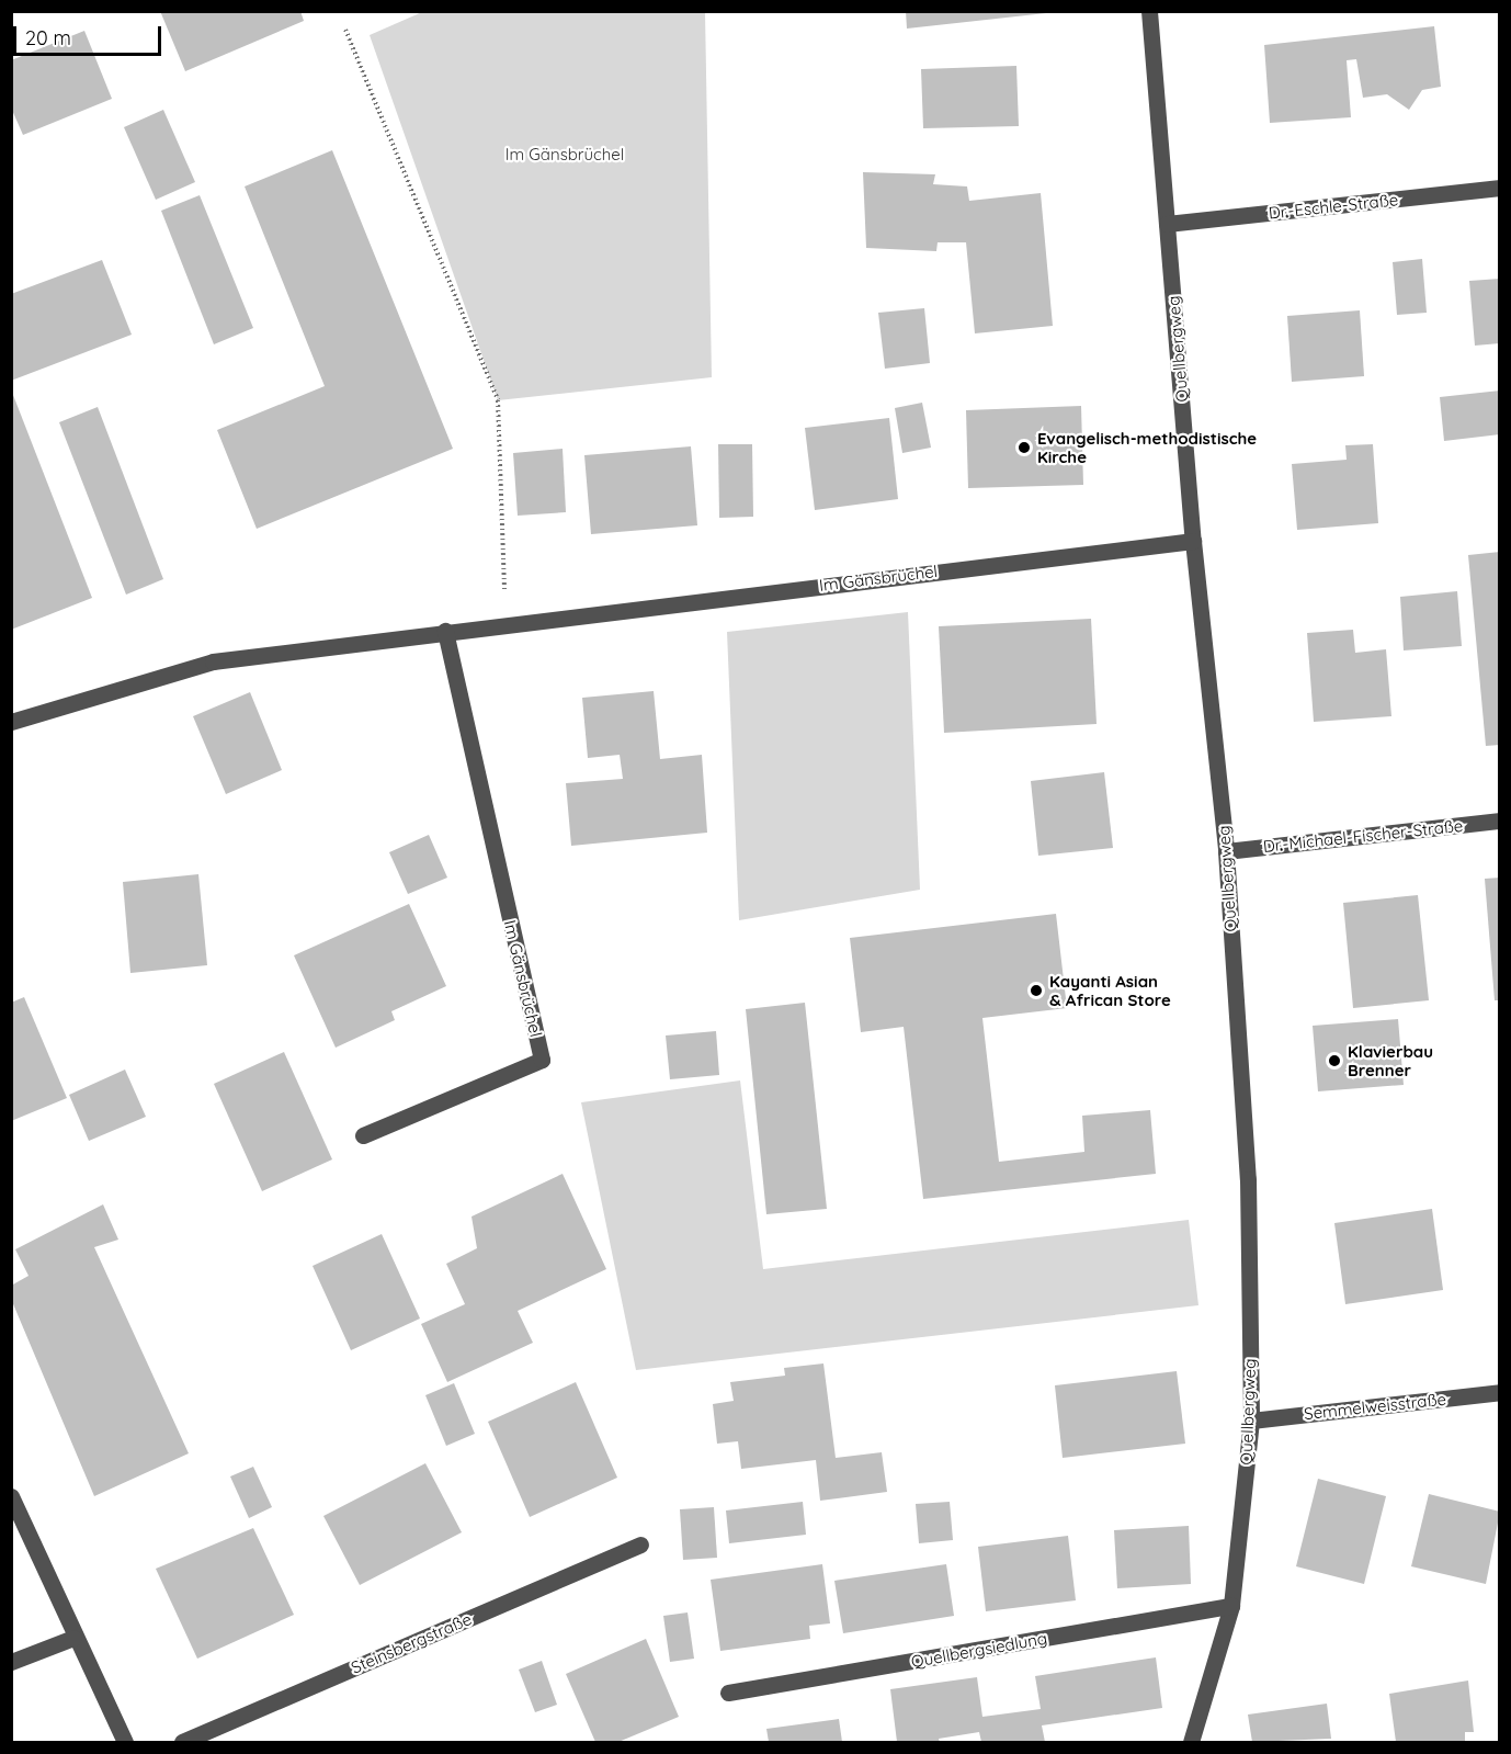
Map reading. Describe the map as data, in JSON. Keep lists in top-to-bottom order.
{
  "streets": {
    "street": [
      "Dr.-Eschle-Straße",
      "Quellbergweg",
      "Im Gänsbrüchel",
      "Dr.-Michael-Fischer-Straße",
      "Semmelweisstraße",
      "Steinsbergstraße",
      "Quellbergsiedlung"
    ]
  },
  "crossings": [
    ["Dr.-Eschle-Straße", "Quellbergweg"],
    ["Quellbergweg", "Im Gänsbrüchel"],
    ["Quellbergweg", "Dr.-Michael-Fischer-Straße"],
    ["Quellbergweg", "Semmelweisstraße"],
    ["Quellbergweg", "Quellbergsiedlung"]
  ],
  "parks": ["Im Gänsbrüchel"],
  "places": ["Evangelisch-methodistische Kirche", "Kayanti Asian & African Store", "Klavierbau Brenner"],
  "scale_bar": "20 m"
}
